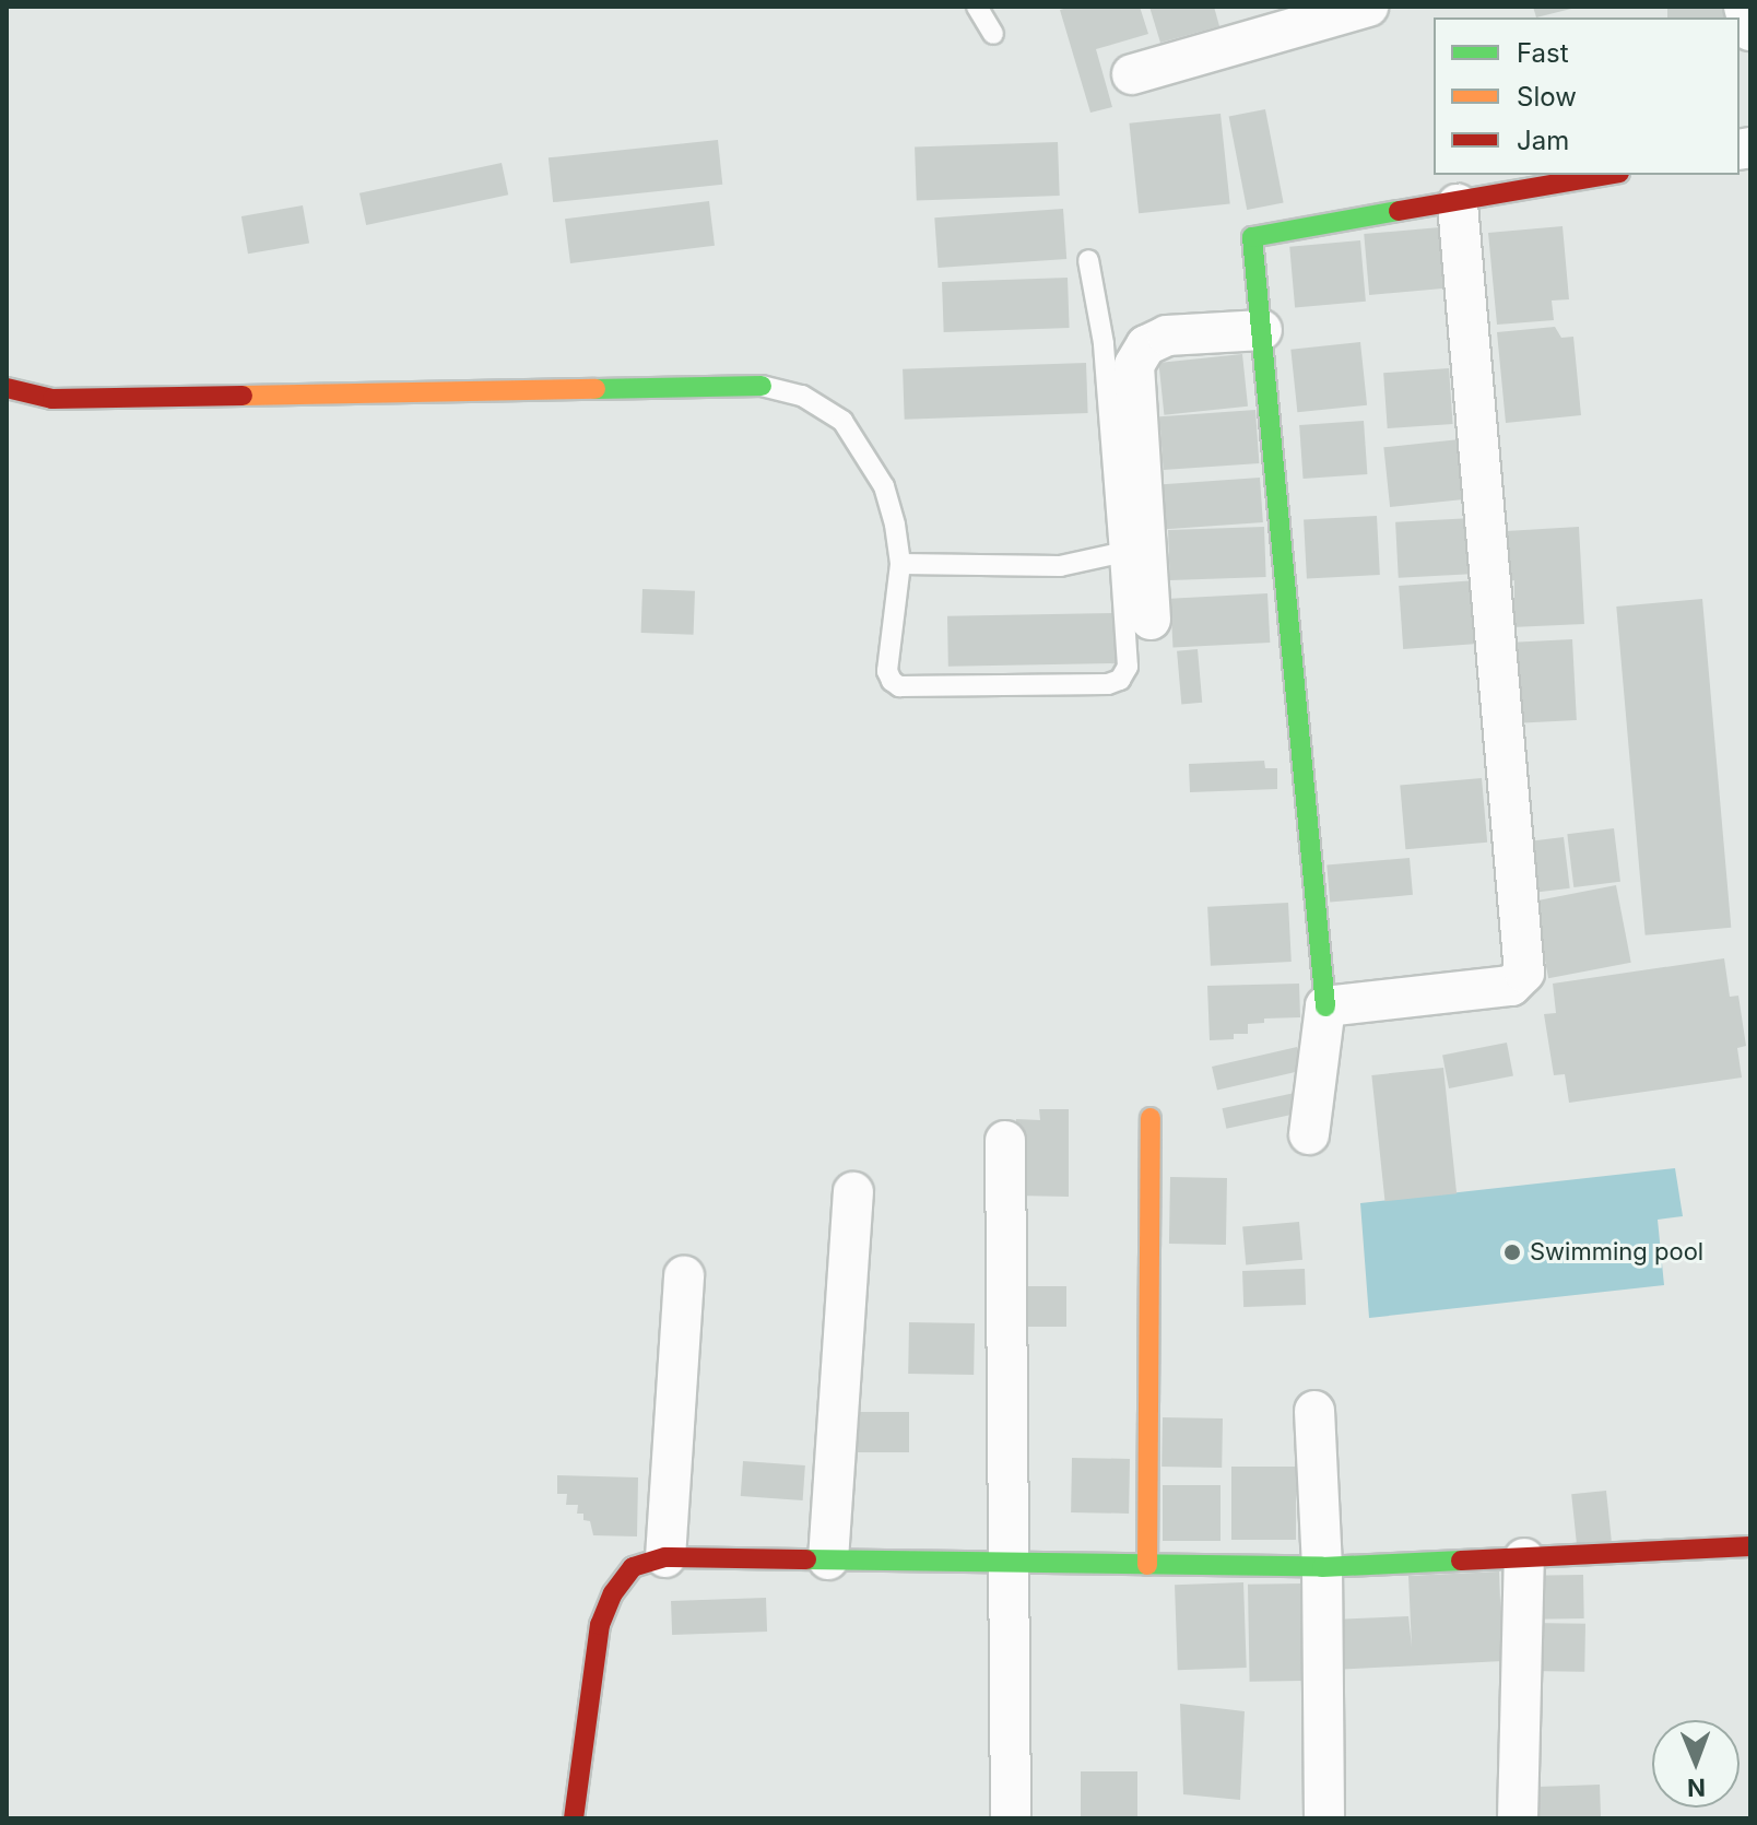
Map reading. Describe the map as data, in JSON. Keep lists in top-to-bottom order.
{
  "places": ["Swimming pool"],
  "legend": ["Fast", "Slow", "Jam"],
  "north": "bottom"
}
